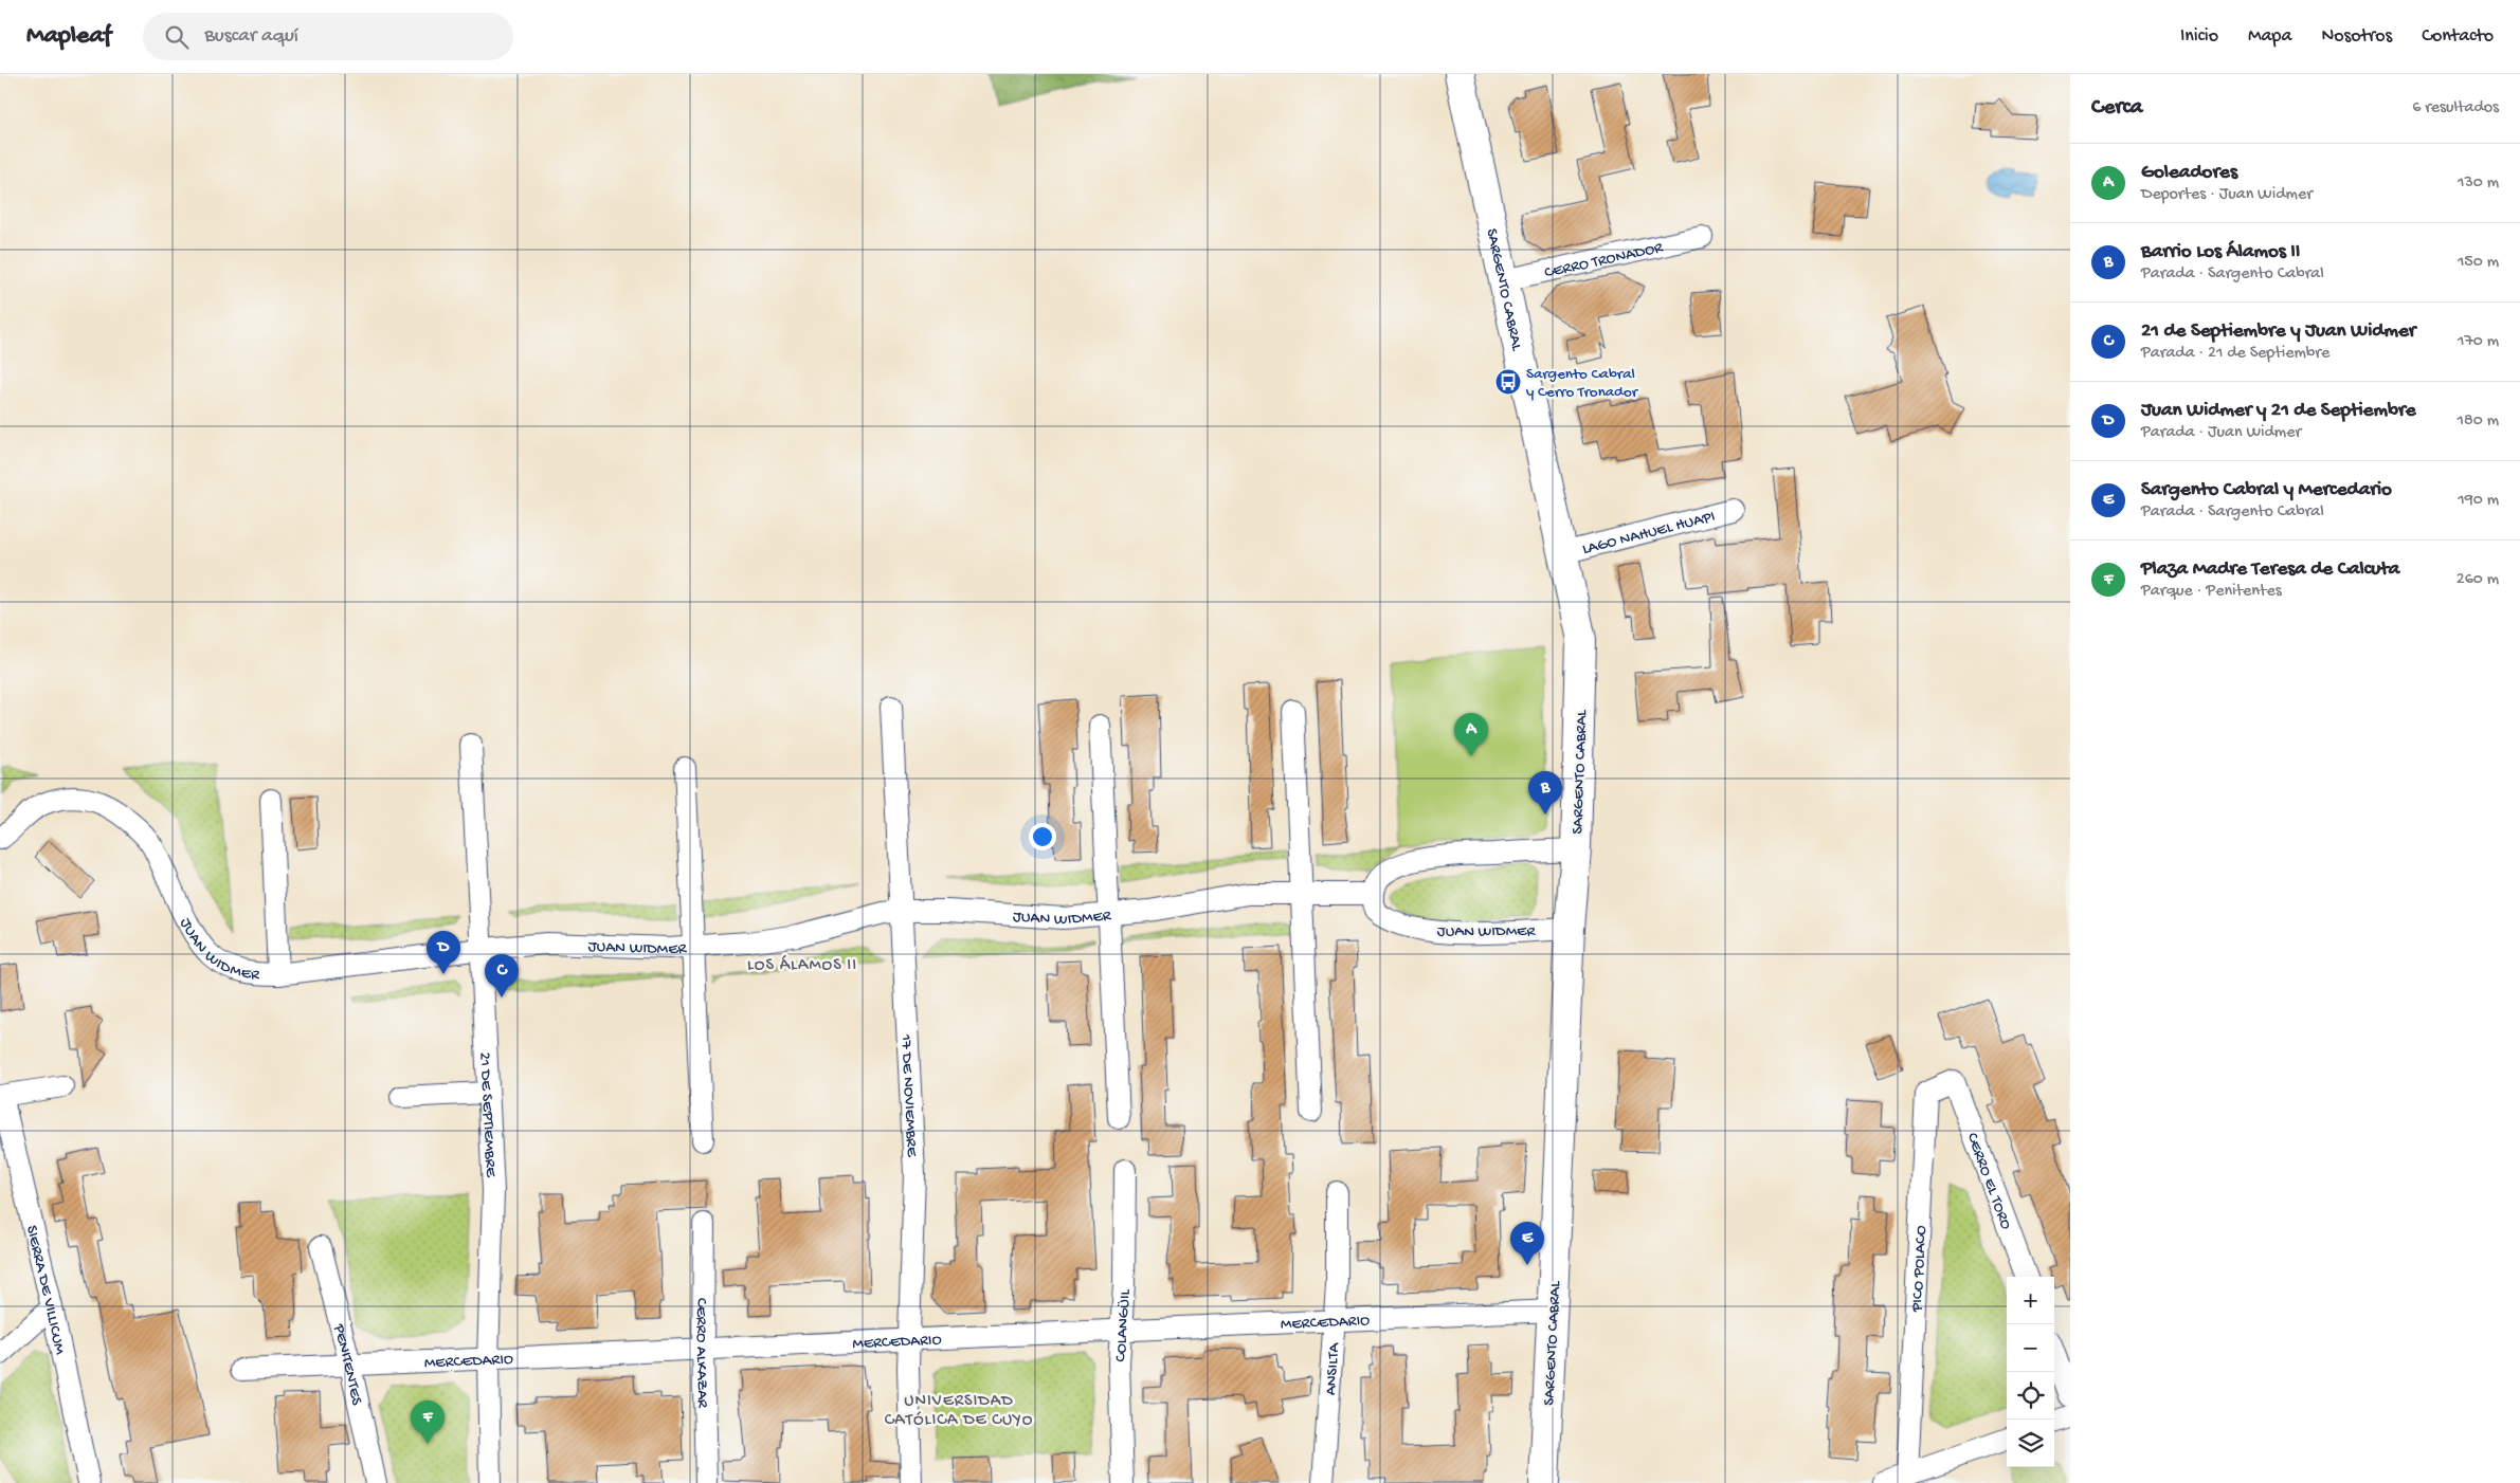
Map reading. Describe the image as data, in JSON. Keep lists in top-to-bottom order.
{
  "streets": {
    "main road": ["SARGENTO CABRAL"],
    "street": [
      "CERRO TRONADOR",
      "LAGO NAHUEL HUAPI",
      "JUAN WIDMER",
      "17 DE NOVIEMBRE",
      "21 DE SEPTIEMBRE",
      "CERRO EL TORO",
      "PICO POLACO",
      "SIERRA DE VILLICUM",
      "MERCEDARIO",
      "COLANGÜIL",
      "CERRO ALKAZAR",
      "PENITENTES",
      "ANSILTA"
    ]
  },
  "crossings": [
    ["CERRO TRONADOR", "SARGENTO CABRAL"],
    ["SARGENTO CABRAL", "LAGO NAHUEL HUAPI"],
    ["SARGENTO CABRAL", "JUAN WIDMER"],
    ["SARGENTO CABRAL", "MERCEDARIO"],
    ["JUAN WIDMER", "17 DE NOVIEMBRE"],
    ["JUAN WIDMER", "21 DE SEPTIEMBRE"],
    ["17 DE NOVIEMBRE", "MERCEDARIO"],
    ["21 DE SEPTIEMBRE", "MERCEDARIO"],
    ["CERRO EL TORO", "PICO POLACO"],
    ["MERCEDARIO", "COLANGÜIL"],
    ["MERCEDARIO", "CERRO ALKAZAR"],
    ["MERCEDARIO", "PENITENTES"],
    ["MERCEDARIO", "ANSILTA"]
  ],
  "districts": ["LOS ÁLAMOS II", "UNIVERSIDAD CATÓLICA DE CUYO"],
  "places": {
    "bus stop": ["Sargento Cabral y Cerro Tronador"]
  },
  "page": {
    "header": "Mapleaf",
    "search": "Buscar aquí",
    "nav": [
      "Inicio",
      "Mapa",
      "Nosotros",
      "Contacto"
    ],
    "heading": ["Cerca", "6 resultados"],
    "list": [
      {
        "mark": "A",
        "name": "Goleadores",
        "note": "Deportes · Juan Widmer",
        "value": "130 m"
      },
      {
        "mark": "B",
        "name": "Barrio Los Álamos II",
        "note": "Parada · Sargento Cabral",
        "value": "150 m"
      },
      {
        "mark": "C",
        "name": "21 de Septiembre y Juan Widmer",
        "note": "Parada · 21 de Septiembre",
        "value": "170 m"
      },
      {
        "mark": "D",
        "name": "Juan Widmer y 21 de Septiembre",
        "note": "Parada · Juan Widmer",
        "value": "180 m"
      },
      {
        "mark": "E",
        "name": "Sargento Cabral y Mercedario",
        "note": "Parada · Sargento Cabral",
        "value": "190 m"
      },
      {
        "mark": "F",
        "name": "Plaza Madre Teresa de Calcuta",
        "note": "Parque · Penitentes",
        "value": "260 m"
      }
    ],
    "pins": [
      "A",
      "B",
      "D",
      "C",
      "E",
      "F"
    ],
    "map_buttons": ["+", "−"]
  }
}
